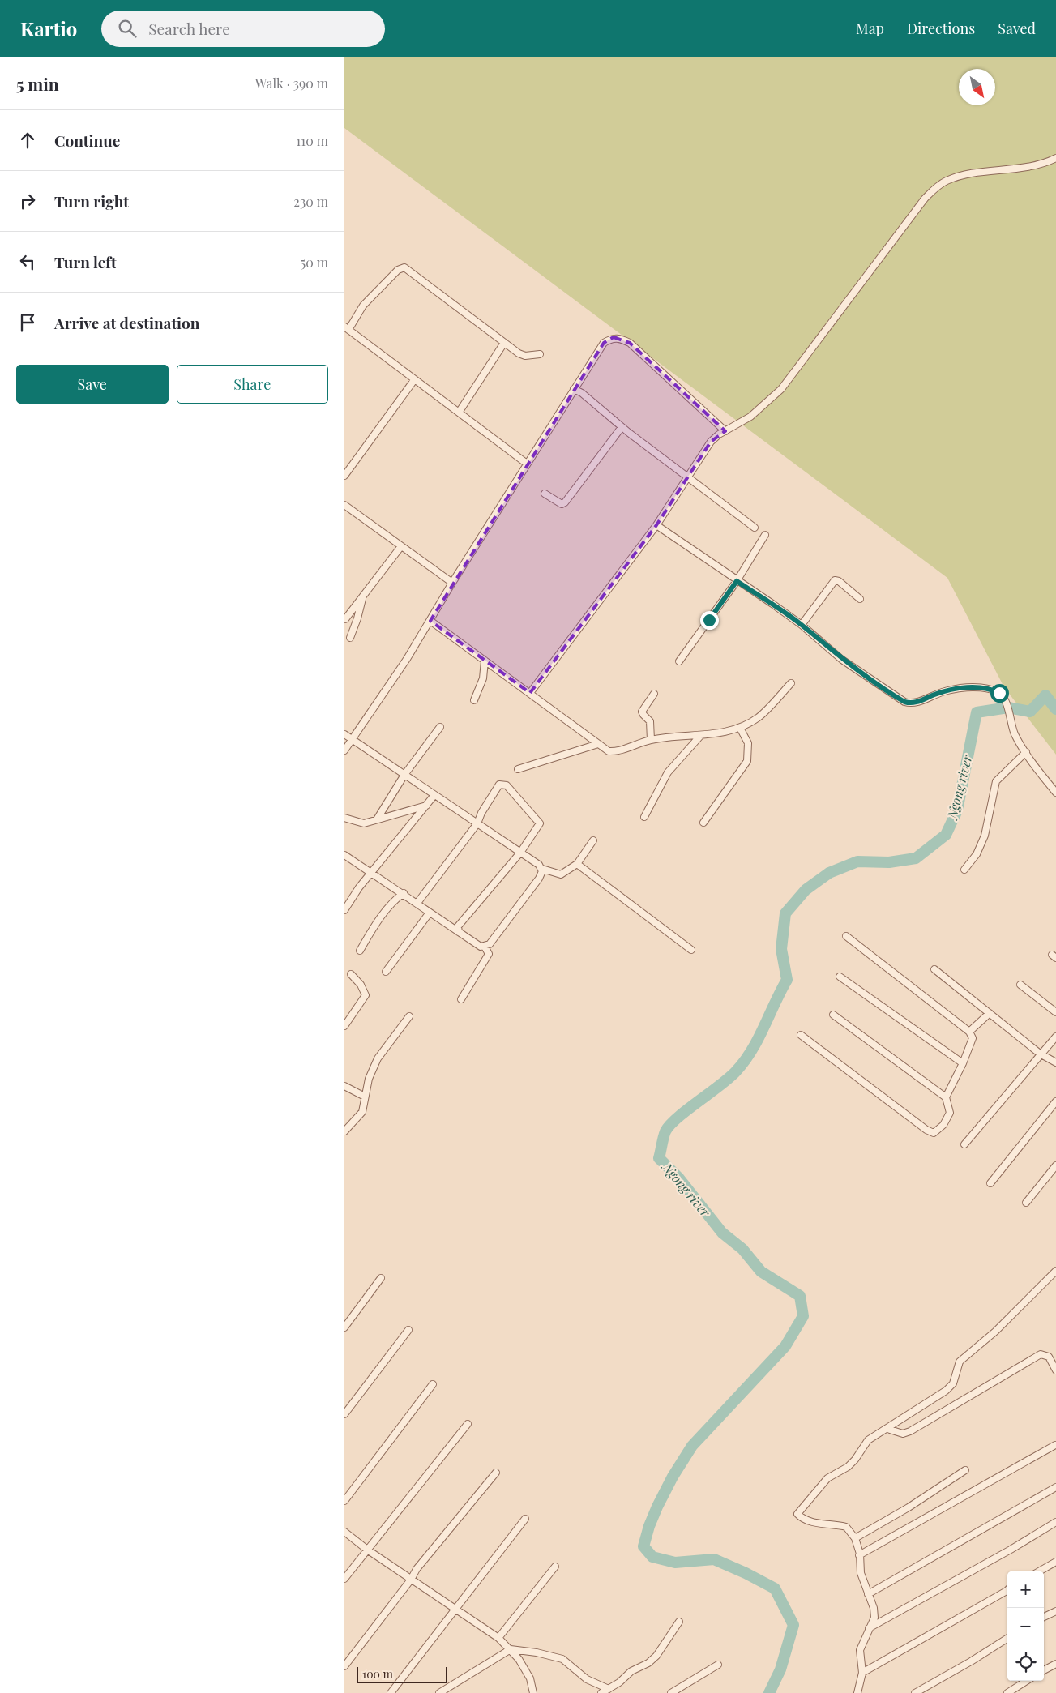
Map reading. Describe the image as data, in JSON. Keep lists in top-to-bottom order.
{
  "water": ["Ngong river"],
  "scale_bar": "100 m",
  "north": "bottom right",
  "page": {
    "header": "Kartio",
    "search": "Search here",
    "nav": ["Map", "Directions", "Saved"],
    "heading": ["5 min", "Walk · 390 m"],
    "list": [
      ["Continue", "110 m"],
      ["Turn right", "230 m"],
      ["Turn left", "50 m"],
      "Arrive at destination"
    ],
    "buttons": ["Save", "Share"],
    "map_buttons": ["+", "−"],
    "scale": "100 m"
  }
}
